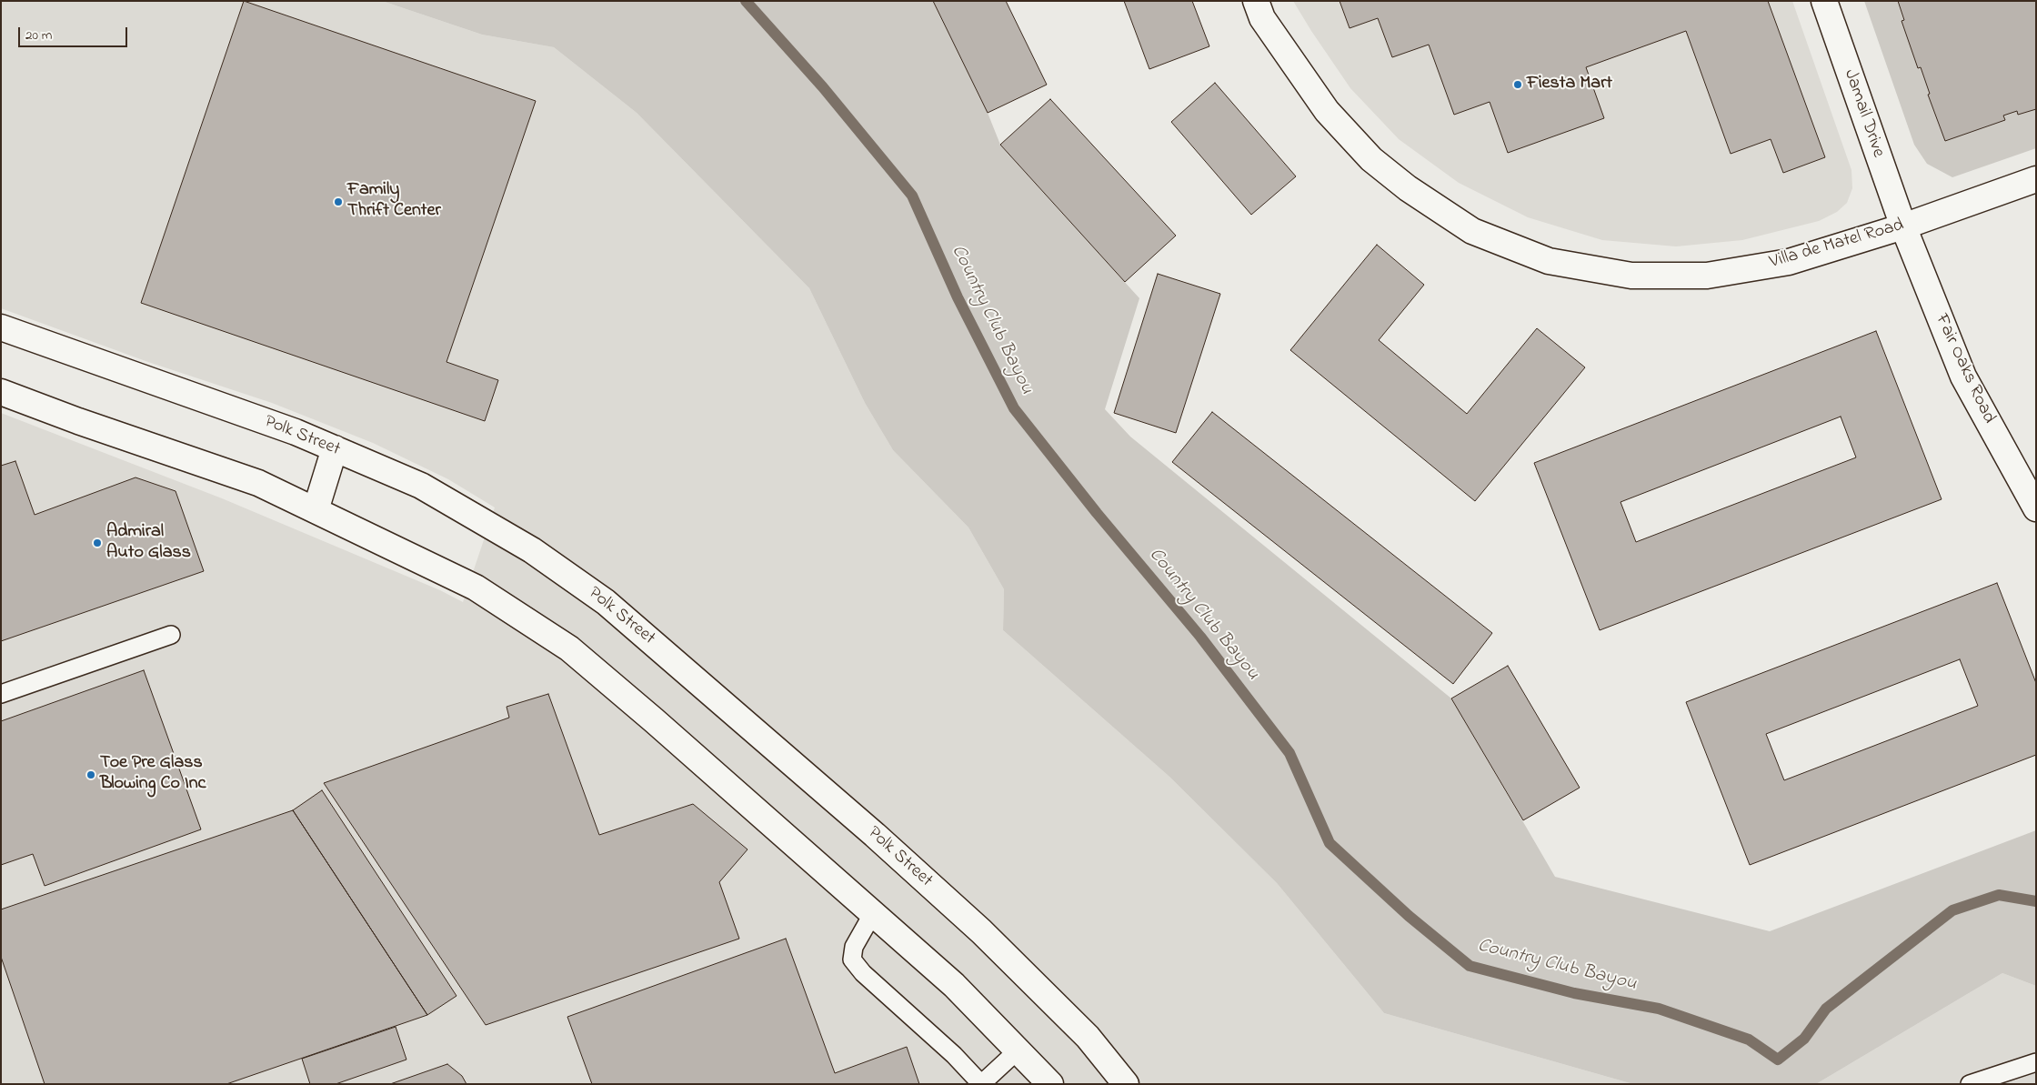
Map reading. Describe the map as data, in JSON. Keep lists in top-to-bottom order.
{
  "streets": {
    "main road": [
      "Jamail Drive",
      "Villa de Matel Road",
      "Fair Oaks Road",
      "Polk Street"
    ]
  },
  "crossings": [
    ["Jamail Drive", "Villa de Matel Road"],
    ["Jamail Drive", "Fair Oaks Road"],
    ["Villa de Matel Road", "Fair Oaks Road"]
  ],
  "water": ["Country Club Bayou"],
  "places": [
    "Fiesta Mart",
    "Family Thrift Center",
    "Admiral Auto Glass",
    "Toe Pre Glass Blowing Co Inc"
  ],
  "scale_bar": "20 m"
}
